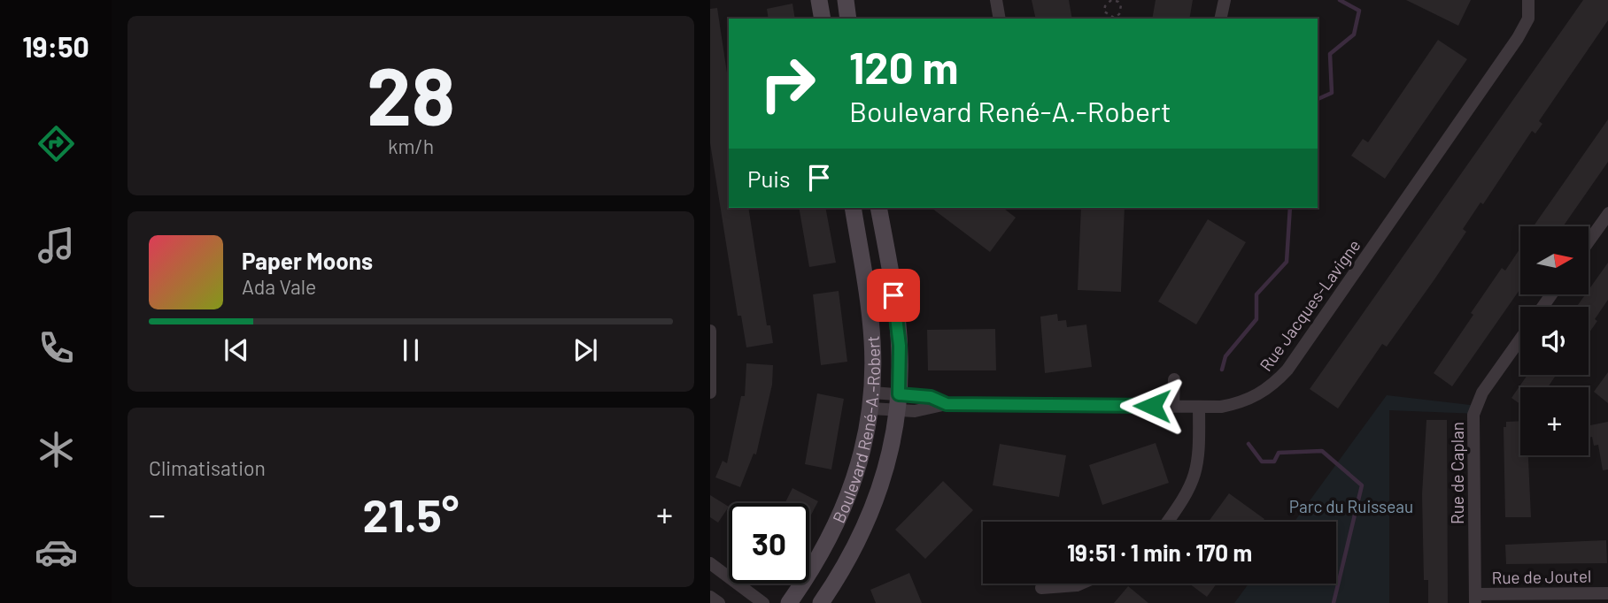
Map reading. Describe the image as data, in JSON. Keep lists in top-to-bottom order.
{
  "streets": {
    "street": [
      "Rue Jacques-Lavigne",
      "Boulevard René-A.-Robert",
      "Rue de Caplan",
      "Rue de Joutel"
    ]
  },
  "crossings": [
    ["Rue Jacques-Lavigne", "Boulevard René-A.-Robert"],
    ["Rue de Caplan", "Rue de Joutel"]
  ],
  "parks": ["Parc du Ruisseau"],
  "north": "right",
  "page": {
    "tabs": "19:50",
    "tile": [
      ["28", "km/h"],
      "Climatisation"
    ],
    "turn": ["120 m", "Boulevard René-A.-Robert"],
    "then": "Puis",
    "map_buttons": "+",
    "song": ["Paper Moons", "Ada Vale"],
    "heat": ["−", "21.5°", "+"],
    "limit": "30",
    "trip": "19:51 · 1 min · 170 m"
  }
}
